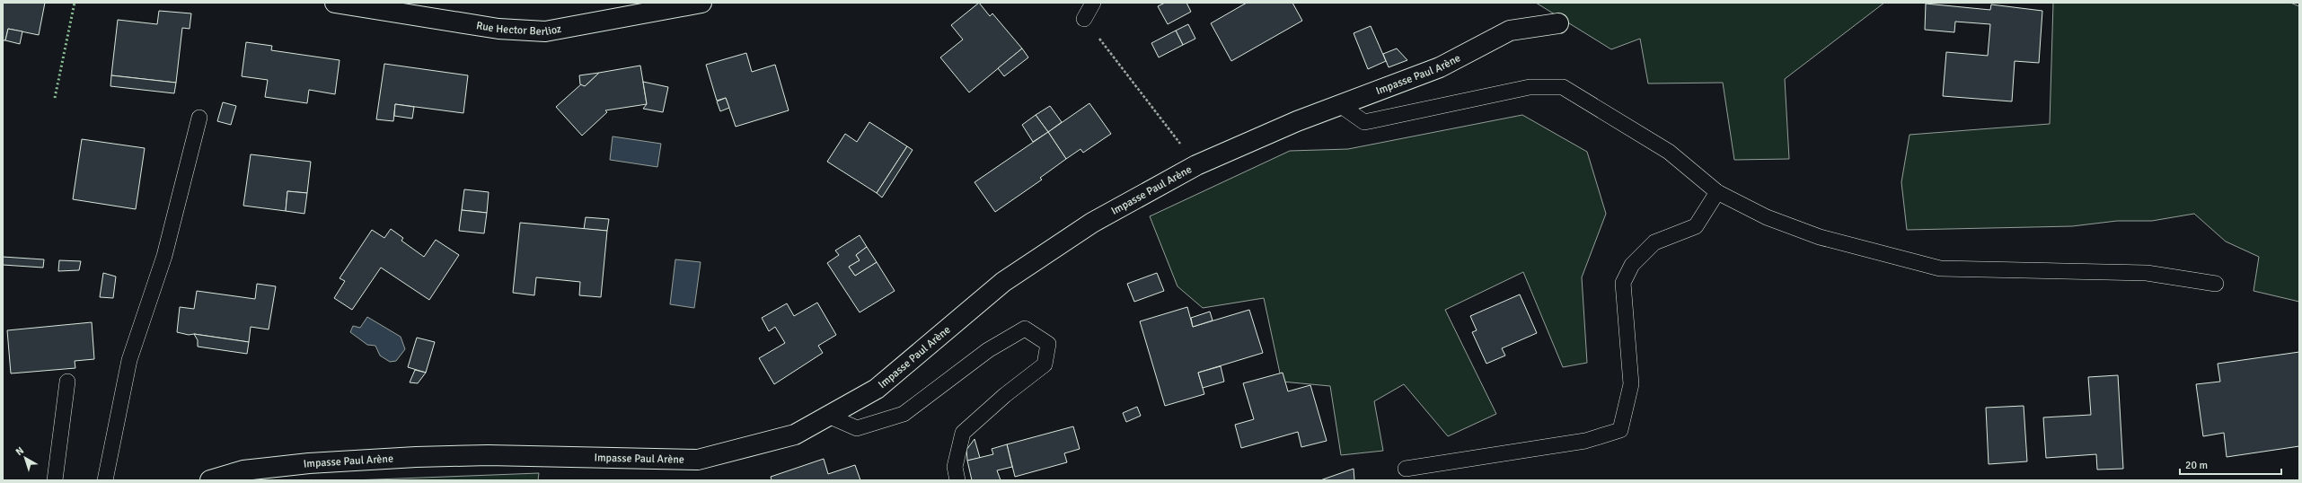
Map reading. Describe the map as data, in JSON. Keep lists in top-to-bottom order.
{
  "streets": {
    "street": ["Rue Hector Berlioz", "Impasse Paul Arène"]
  },
  "scale_bar": "20 m",
  "north": "top left"
}
